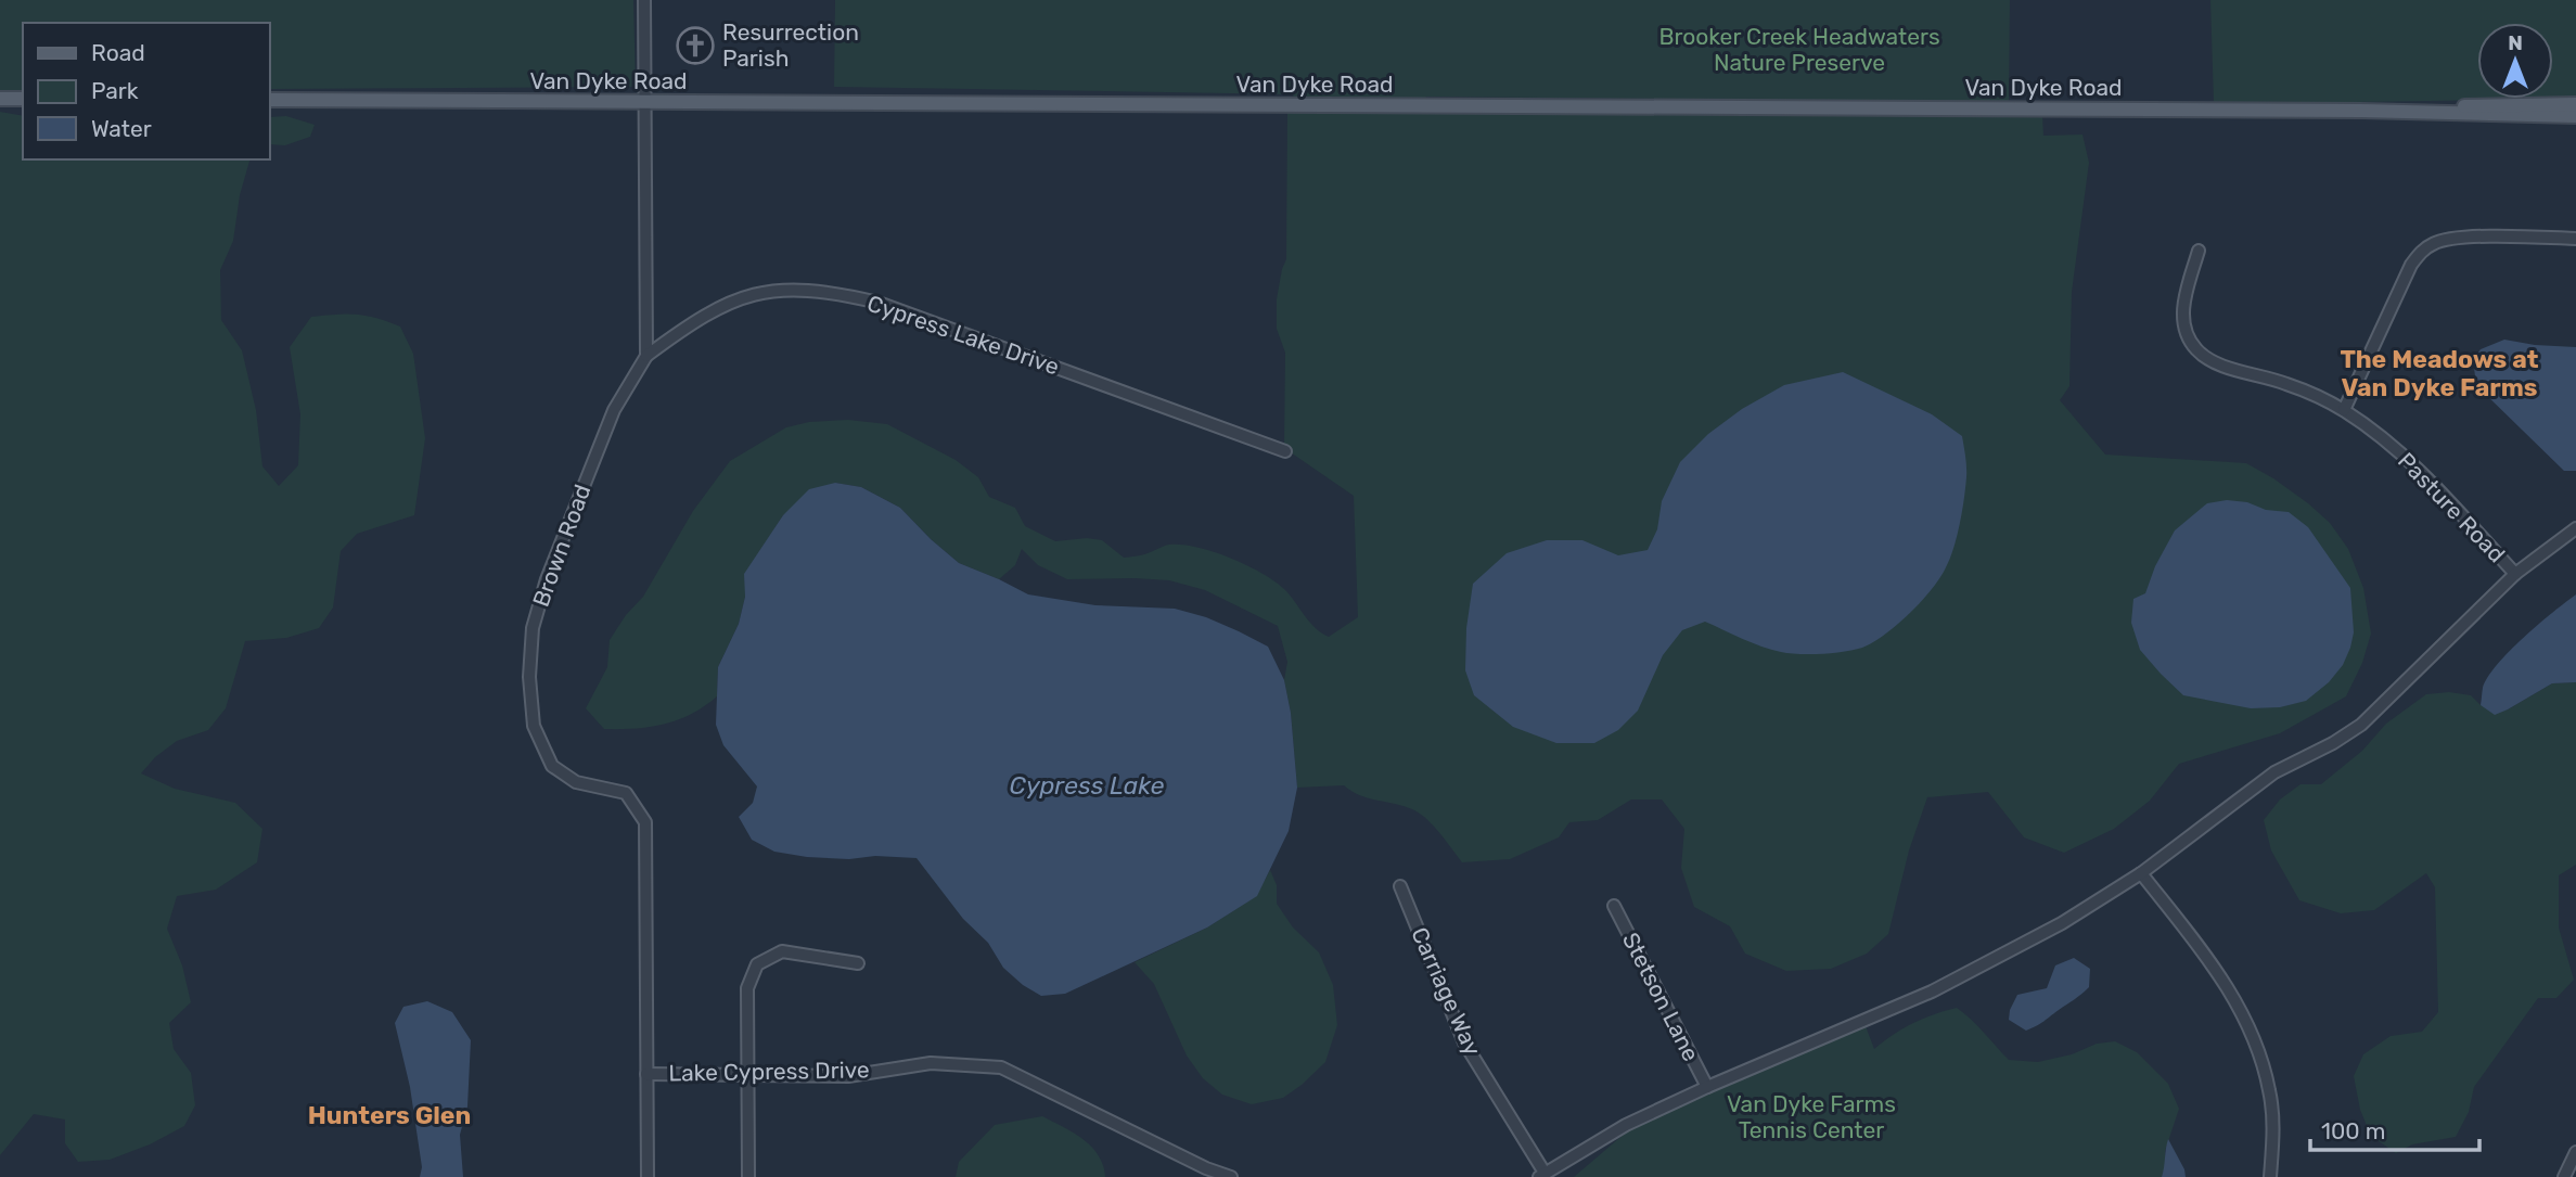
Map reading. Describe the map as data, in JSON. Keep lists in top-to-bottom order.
{
  "streets": {
    "main road": ["Van Dyke Road"],
    "street": [
      "Cypress Lake Drive",
      "Pasture Road",
      "Brown Road",
      "Carriage Way",
      "Stetson Lane",
      "Lake Cypress Drive"
    ]
  },
  "crossings": [
    ["Cypress Lake Drive", "Brown Road"],
    ["Brown Road", "Lake Cypress Drive"]
  ],
  "districts": ["The Meadows at Van Dyke Farms", "Hunters Glen"],
  "water": ["Cypress Lake"],
  "parks": ["Brooker Creek Headwaters Nature Preserve", "Van Dyke Farms Tennis Center"],
  "places": {
    "church": ["Resurrection Parish"]
  },
  "legend": ["Road", "Park", "Water"],
  "scale_bar": "100 m",
  "north": "top"
}
